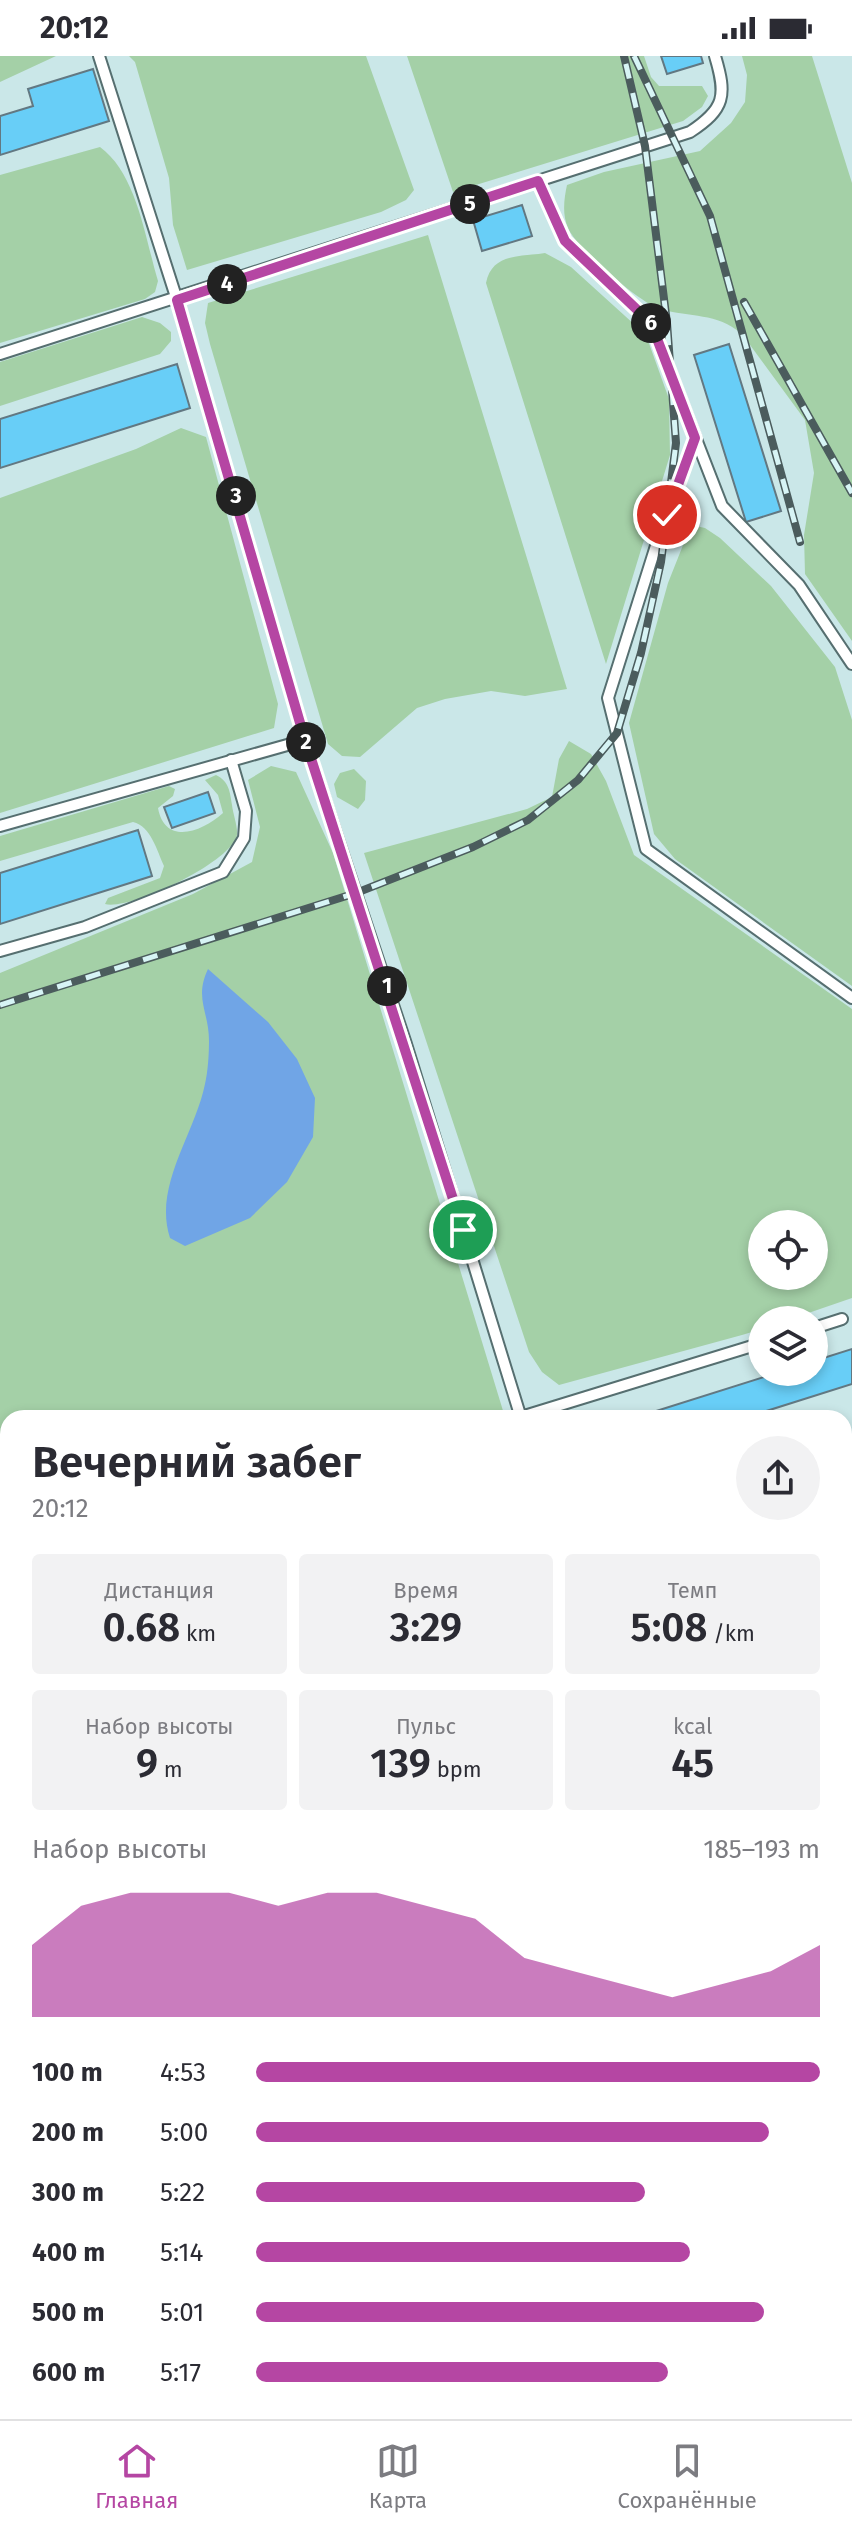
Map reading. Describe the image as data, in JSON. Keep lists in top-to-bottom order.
{
  "page": {
    "status": "20:12",
    "pins": [
      "5",
      "4",
      "6",
      "3",
      "2",
      "1"
    ],
    "heading": ["Вечерний забег", "20:12"],
    "stats": [
      ["Дистанция", "0.68 km"],
      ["Время", "3:29"],
      ["Темп", "5:08 /km"],
      ["Набор высоты", "9 m"],
      ["Пульс", "139 bpm"],
      ["kcal", "45"]
    ],
    "chart": ["Набор высоты", "185–193 m"],
    "list": [
      {
        "name": "100 m",
        "note": "4:53"
      },
      {
        "name": "200 m",
        "note": "5:00"
      },
      {
        "name": "300 m",
        "note": "5:22"
      },
      {
        "name": "400 m",
        "note": "5:14"
      },
      {
        "name": "500 m",
        "note": "5:01"
      },
      {
        "name": "600 m",
        "note": "5:17"
      }
    ],
    "tabs": ["Главная", "Карта", "Сохранённые"]
  }
}
